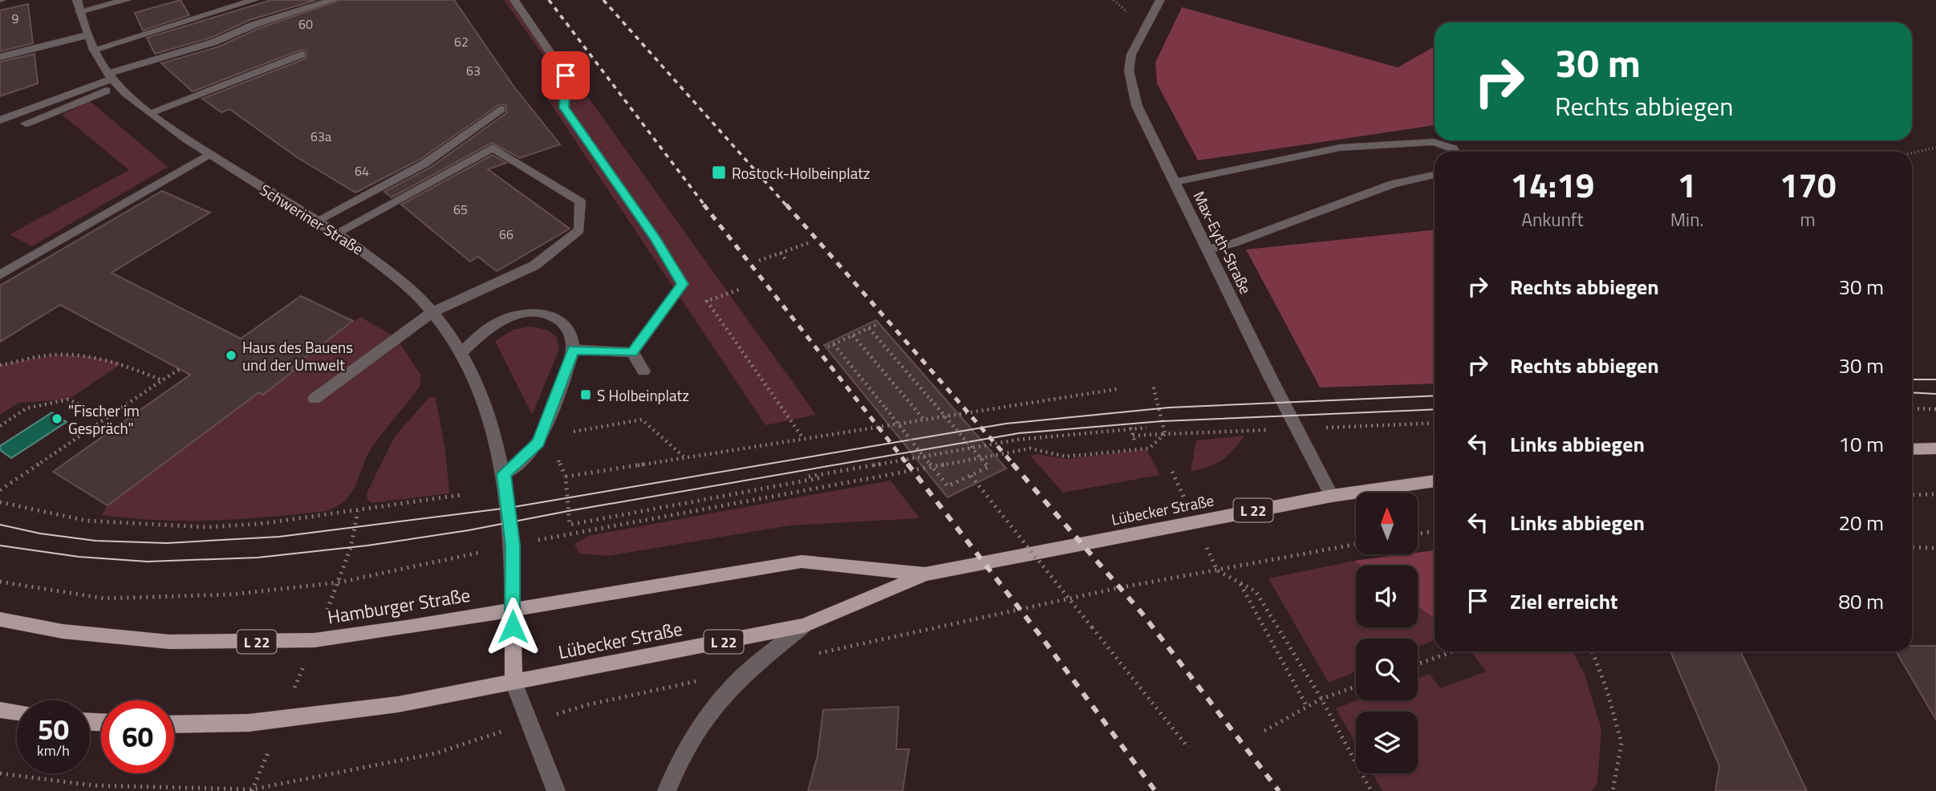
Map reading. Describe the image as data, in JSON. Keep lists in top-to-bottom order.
{
  "streets": {
    "main road": ["Lübecker Straße", "L 22", "Hamburger Straße"],
    "street": ["Schweriner Straße", "Max-Eyth-Straße"]
  },
  "crossings": [
    ["Schweriner Straße", "Lübecker Straße"],
    ["Schweriner Straße", "Hamburger Straße"],
    ["Max-Eyth-Straße", "Lübecker Straße"],
    ["Lübecker Straße", "L 22"],
    ["Lübecker Straße", "Hamburger Straße"]
  ],
  "places": {
    "transit": ["Rostock-Holbeinplatz", "S Holbeinplatz"],
    "other": ["Haus des Bauens und der Umwelt", "\"Fischer im Gespräch\""]
  },
  "house_numbers": [
    "9",
    "60",
    "62",
    "63",
    "63a",
    "64",
    "65",
    "66"
  ],
  "north": "top",
  "page": {
    "turn": ["30 m", "Rechts abbiegen"],
    "eta": [
      "14:19",
      "Ankunft",
      "1",
      "Min.",
      "170",
      "m"
    ],
    "list": [
      {
        "name": "Rechts abbiegen",
        "value": "30 m"
      },
      {
        "name": "Rechts abbiegen",
        "value": "30 m"
      },
      {
        "name": "Links abbiegen",
        "value": "10 m"
      },
      {
        "name": "Links abbiegen",
        "value": "20 m"
      },
      {
        "name": "Ziel erreicht",
        "value": "80 m"
      }
    ],
    "speed": "50 km/h",
    "limit": "60"
  }
}
